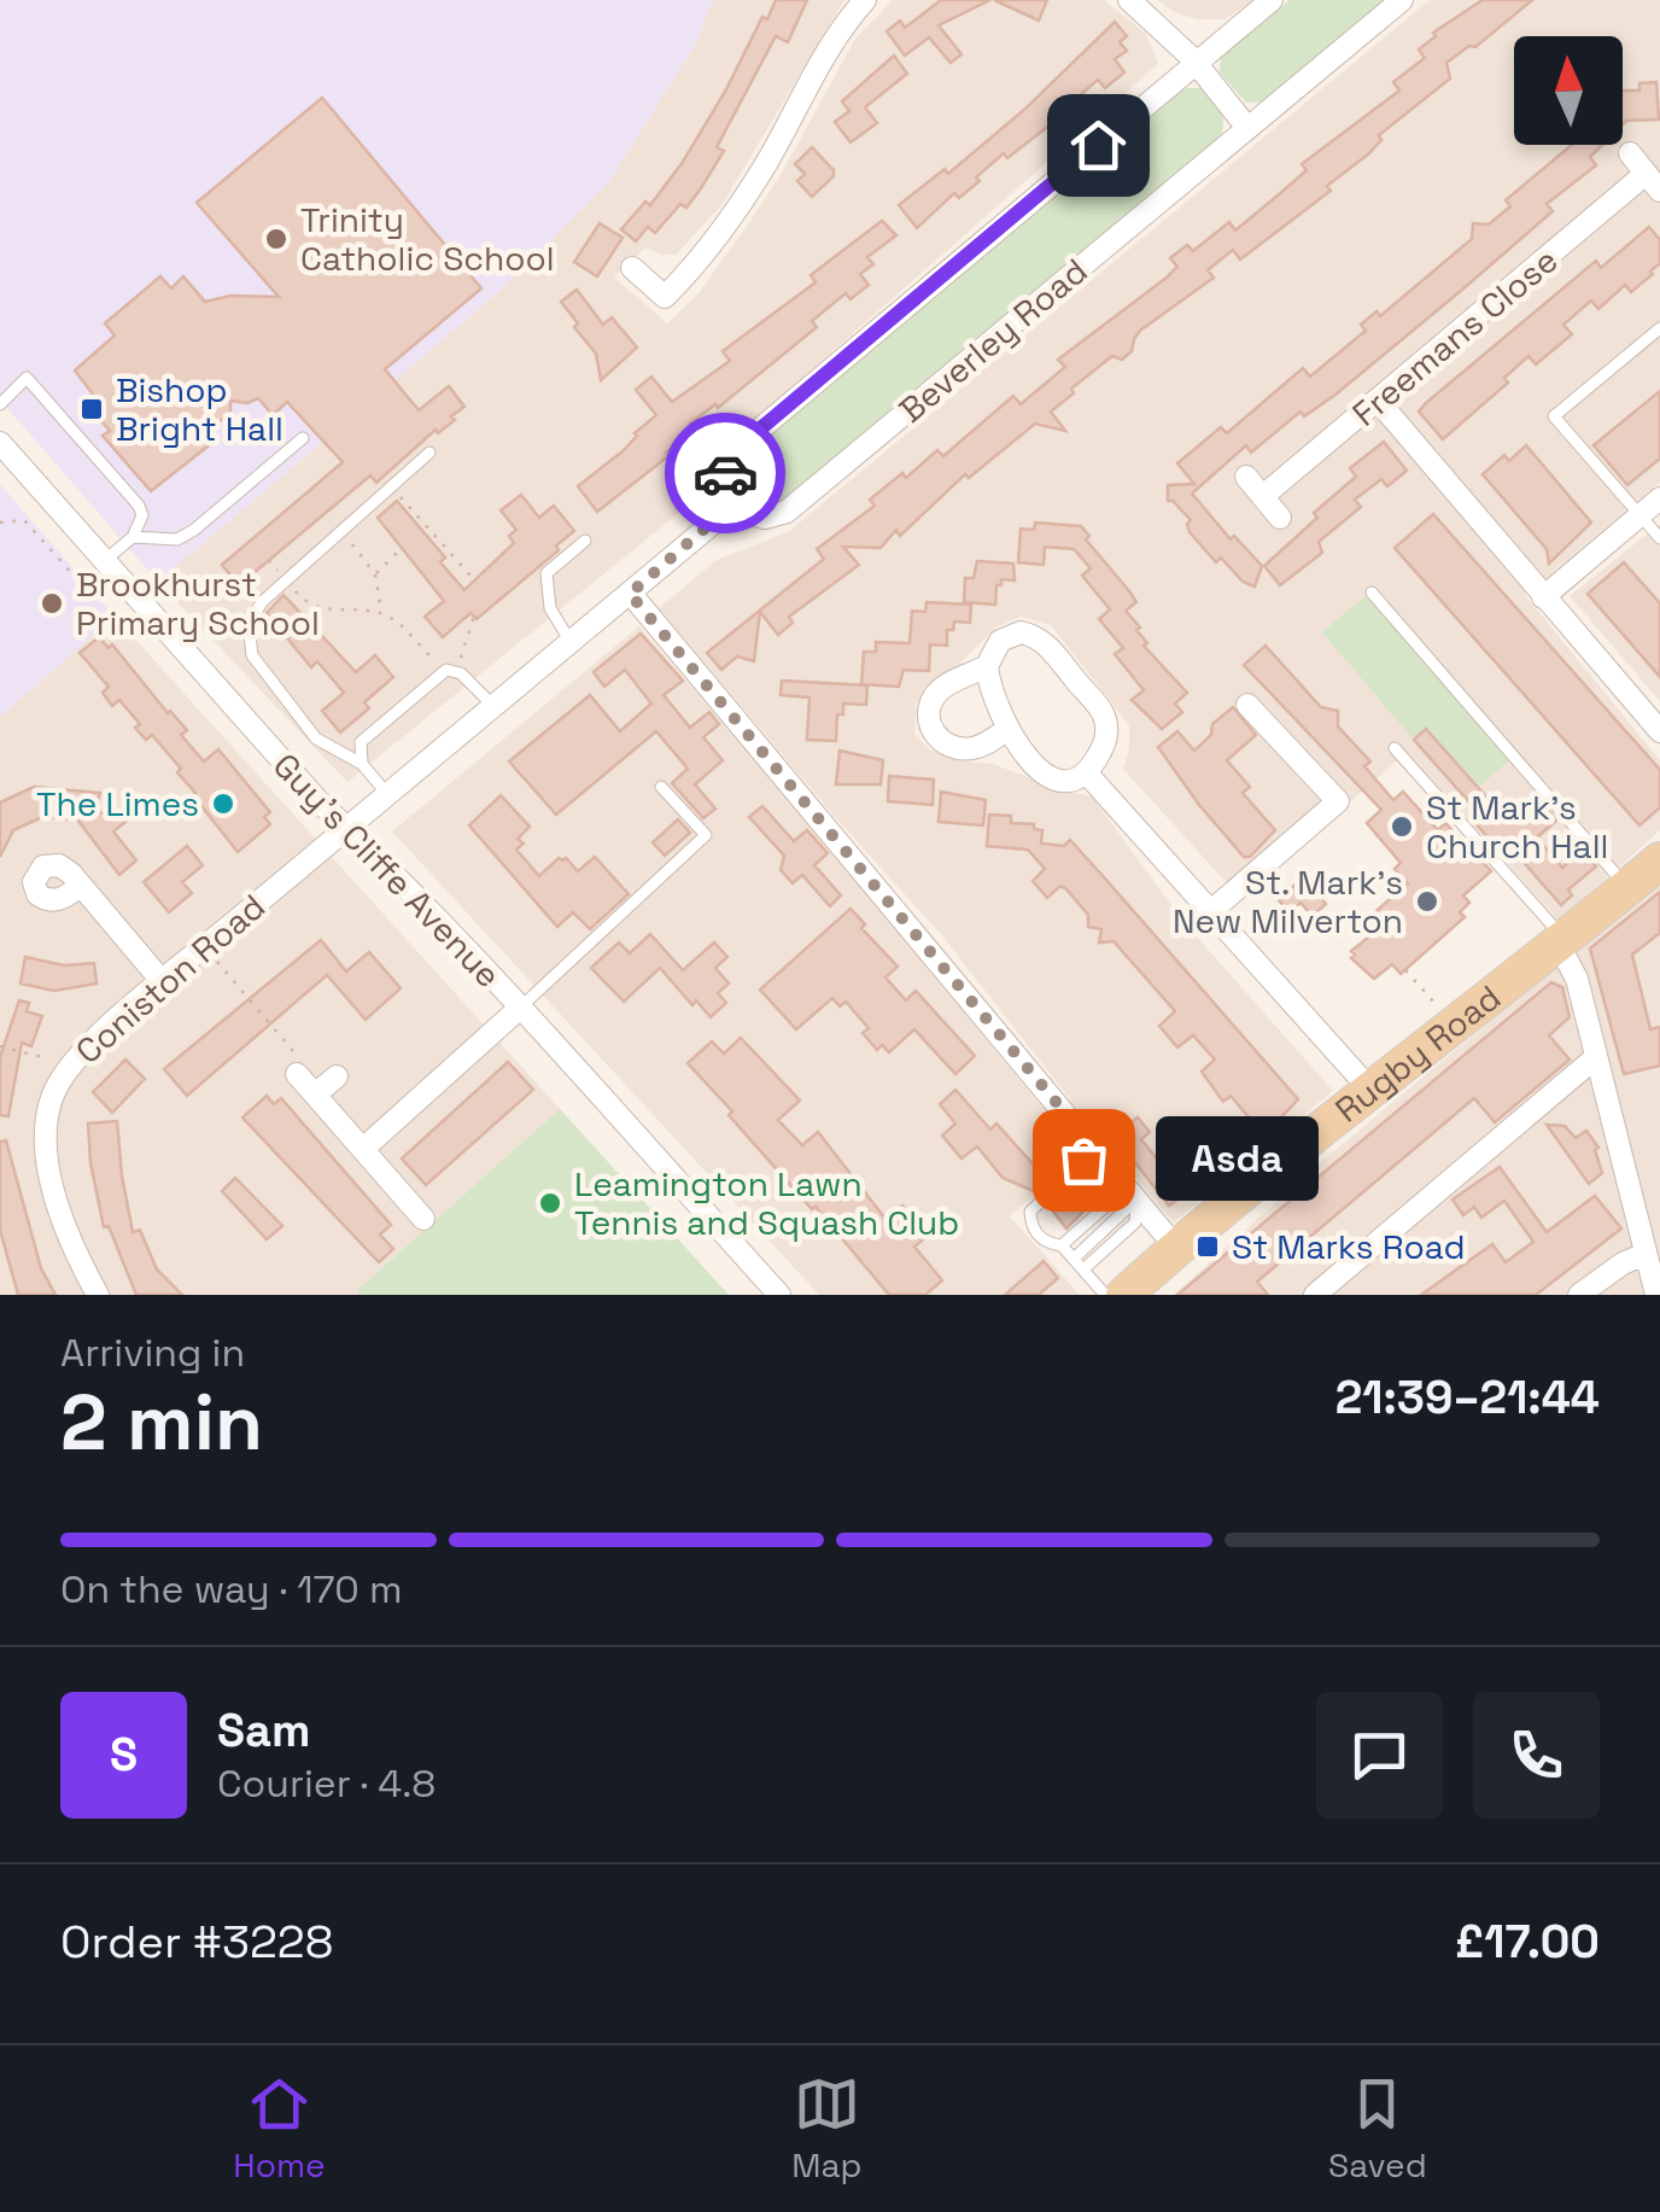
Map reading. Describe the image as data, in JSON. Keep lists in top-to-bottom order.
{
  "streets": {
    "main road": ["Rugby Road"],
    "street": [
      "Freemans Close",
      "Beverley Road",
      "Guy's Cliffe Avenue",
      "Coniston Road"
    ]
  },
  "crossings": [
    ["Guy's Cliffe Avenue", "Coniston Road"]
  ],
  "places": {
    "other": [
      "Trinity Catholic School",
      "Brookhurst Primary School",
      "The Limes",
      "St Mark's Church Hall",
      "St. Mark's New Milverton",
      "Asda",
      "Leamington Lawn Tennis and Squash Club"
    ],
    "transit": ["Bishop Bright Hall", "St Marks Road"]
  },
  "north": "top",
  "page": {
    "bubble": "Asda",
    "heading": ["2 min", "Arriving in", "21:39–21:44"],
    "panel": [
      "Sam",
      "Courier · 4.8",
      "Order #3228",
      "£17.00"
    ],
    "bar": "On the way · 170 m",
    "round": "S",
    "tabs": ["Home", "Map", "Saved"]
  }
}
